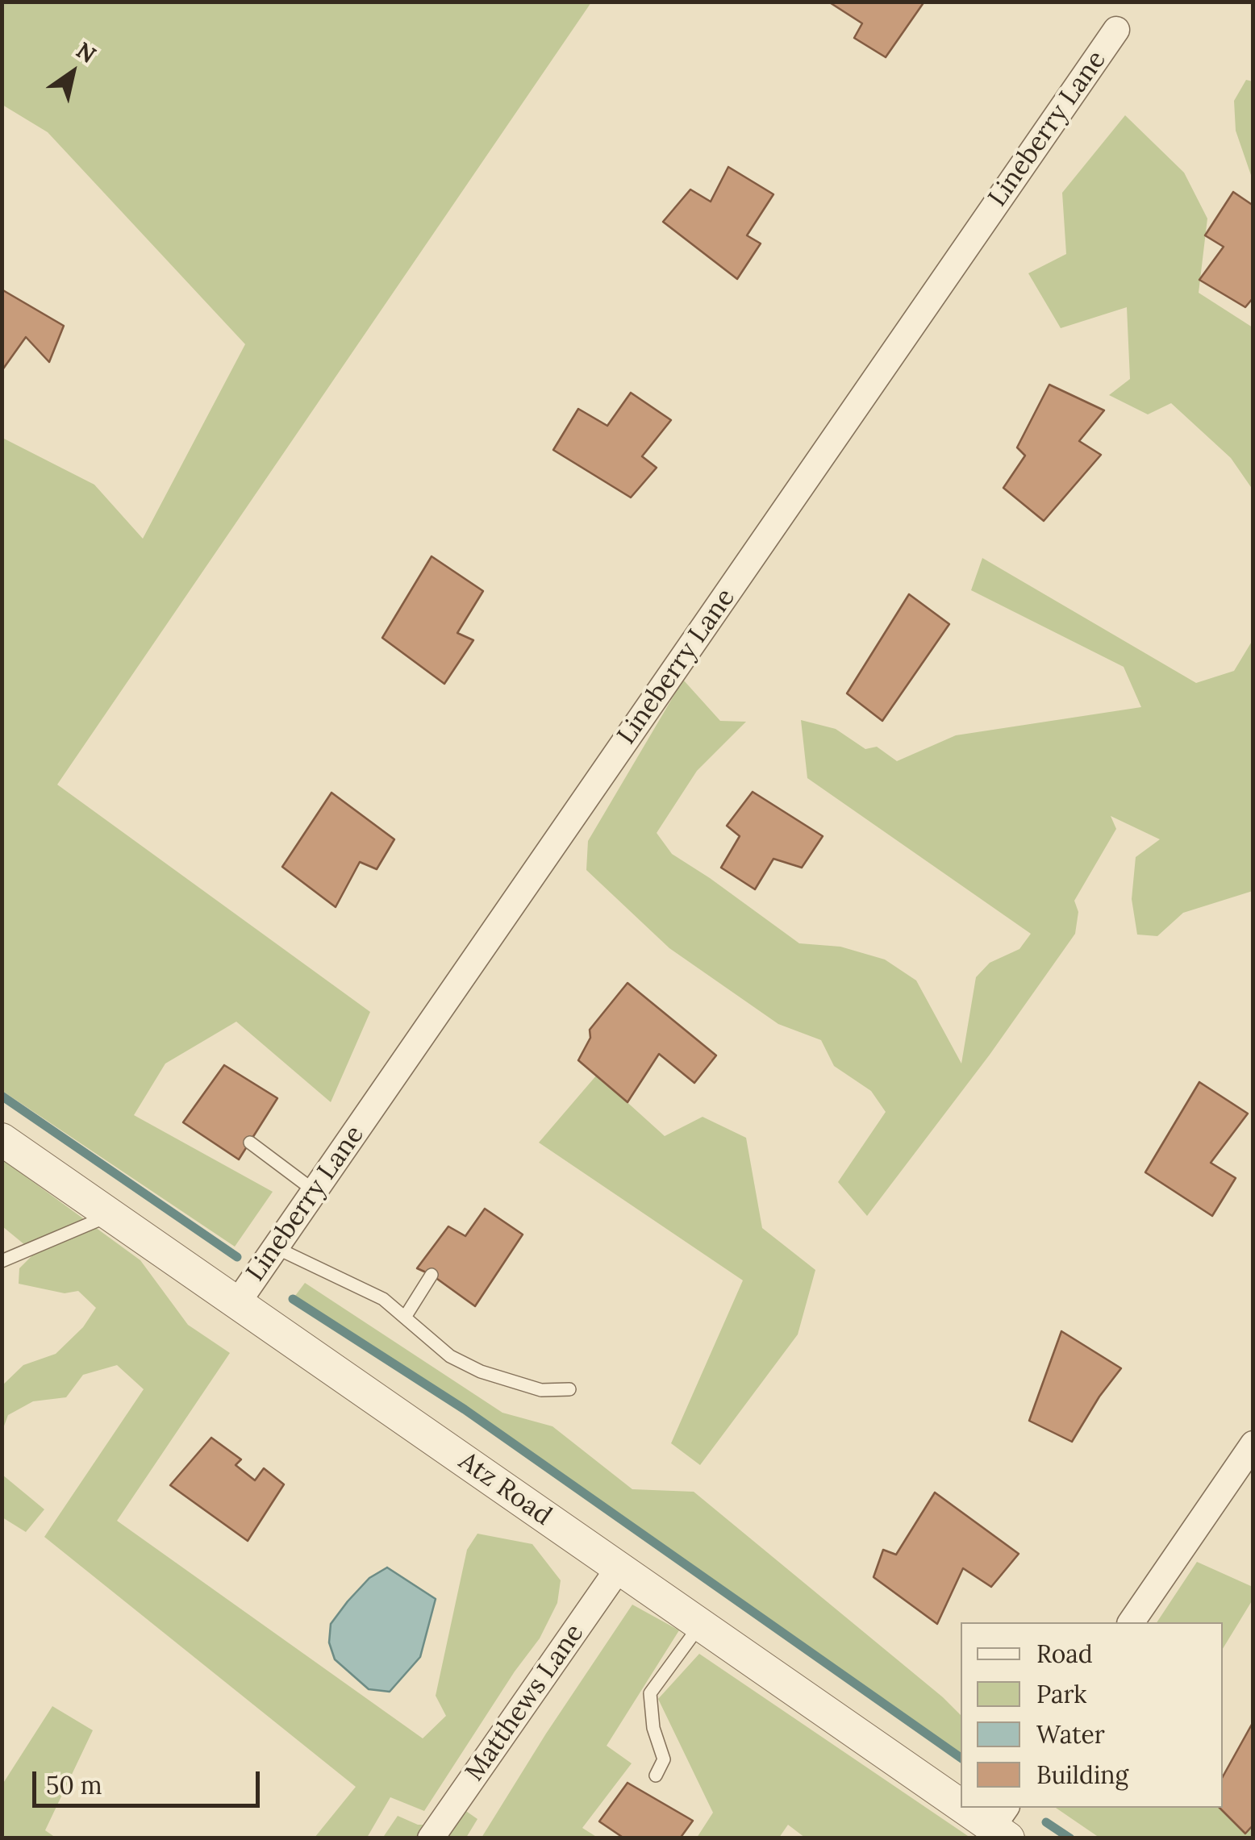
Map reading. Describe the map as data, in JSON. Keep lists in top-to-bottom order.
{
  "streets": {
    "street": ["Lineberry Lane", "Atz Road", "Matthews Lane"]
  },
  "crossings": [
    ["Lineberry Lane", "Atz Road"],
    ["Atz Road", "Matthews Lane"]
  ],
  "legend": [
    "Road",
    "Park",
    "Water",
    "Building"
  ],
  "scale_bar": "50 m",
  "north": "top right"
}
